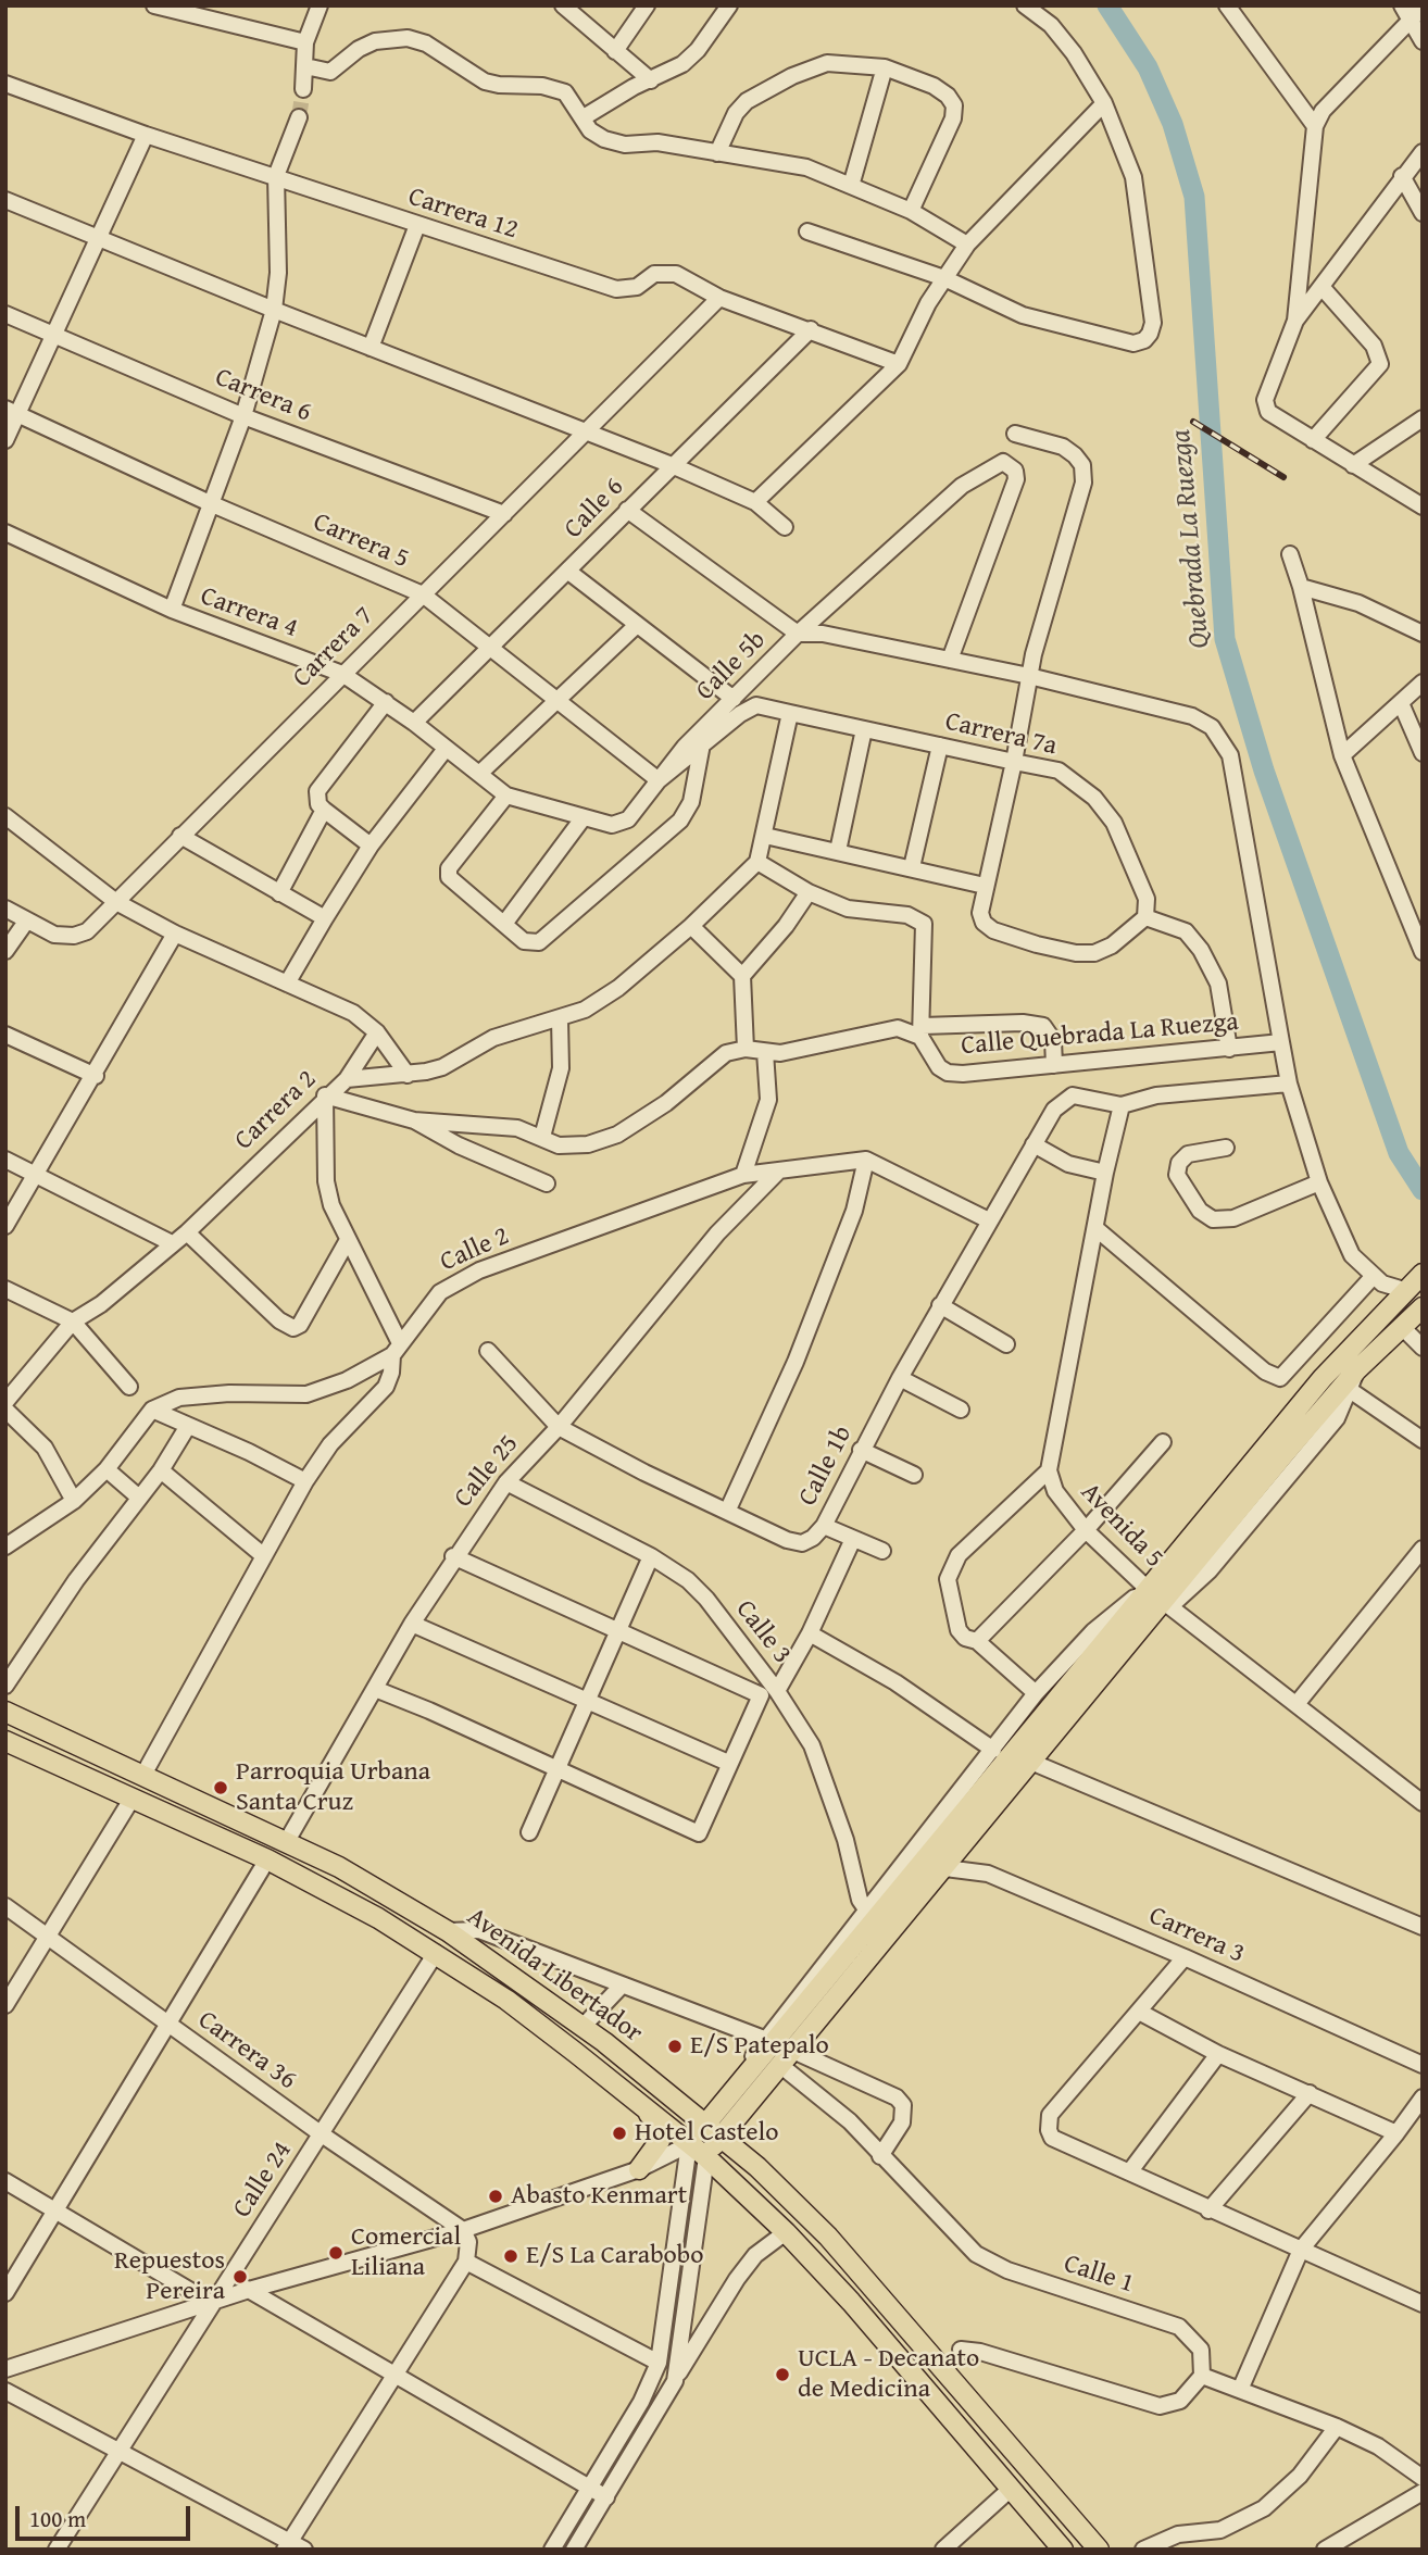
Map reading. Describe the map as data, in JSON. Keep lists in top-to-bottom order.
{
  "streets": {
    "main road": ["Avenida Libertador"],
    "street": [
      "Carrera 12",
      "Carrera 6",
      "Calle 6",
      "Carrera 5",
      "Carrera 4",
      "Carrera 7",
      "Calle 5b",
      "Carrera 7a",
      "Calle Quebrada La Ruezga",
      "Carrera 2",
      "Calle 2",
      "Calle 1b",
      "Calle 25",
      "Avenida 5",
      "Calle 3",
      "Carrera 3",
      "Carrera 36",
      "Calle 24",
      "Calle 1"
    ]
  },
  "crossings": [
    ["Carrera 12", "Calle 6"],
    ["Carrera 12", "Carrera 7"],
    ["Carrera 6", "Carrera 7"],
    ["Calle 6", "Carrera 5"],
    ["Calle 6", "Carrera 4"],
    ["Carrera 5", "Carrera 7"],
    ["Carrera 5", "Calle 5b"],
    ["Carrera 5", "Carrera 7a"],
    ["Carrera 4", "Carrera 7"],
    ["Carrera 4", "Calle 5b"],
    ["Calle 5b", "Carrera 7a"],
    ["Carrera 7a", "Carrera 2"],
    ["Calle 2", "Calle 25"],
    ["Calle 1b", "Calle 25"],
    ["Calle 1b", "Avenida 5"],
    ["Calle 25", "Calle 3"],
    ["Calle 25", "Avenida Libertador"],
    ["Avenida Libertador", "Calle 24"],
    ["Carrera 36", "Calle 24"]
  ],
  "water": ["Quebrada La Ruezga"],
  "places": [
    "Parroquia Urbana Santa Cruz",
    "E/S Patepalo",
    "Hotel Castelo",
    "Abasto Kenmart",
    "Comercial Liliana",
    "E/S La Carabobo",
    "Repuestos Pereira",
    "UCLA - Decanato de Medicina"
  ],
  "scale_bar": "100 m"
}
